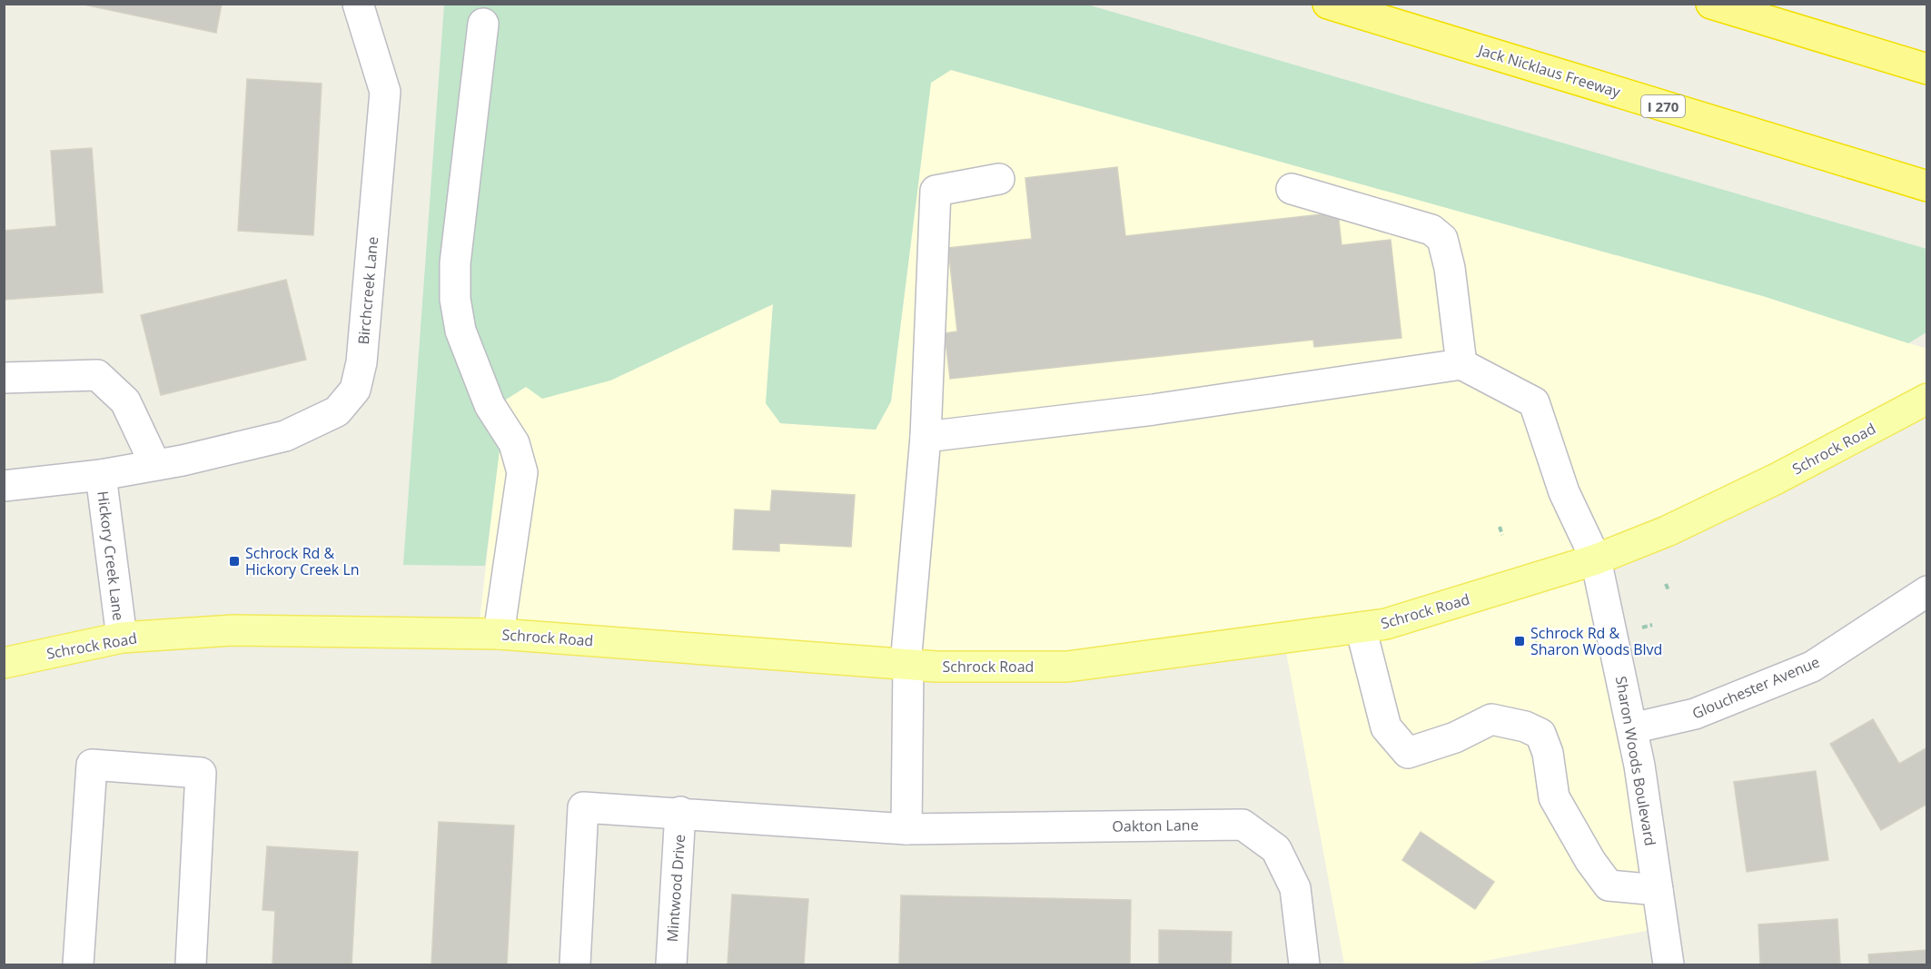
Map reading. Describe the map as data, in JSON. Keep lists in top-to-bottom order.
{
  "streets": {
    "highway": ["Jack Nicklaus Freeway", "I 270"],
    "main road": ["Schrock Road"],
    "street": [
      "Birchcreek Lane",
      "Hickory Creek Lane",
      "Glouchester Avenue",
      "Sharon Woods Boulevard",
      "Oakton Lane",
      "Mintwood Drive"
    ]
  },
  "crossings": [
    ["Birchcreek Lane", "Hickory Creek Lane"],
    ["Schrock Road", "Hickory Creek Lane"],
    ["Schrock Road", "Sharon Woods Boulevard"],
    ["Glouchester Avenue", "Sharon Woods Boulevard"],
    ["Oakton Lane", "Mintwood Drive"]
  ],
  "places": {
    "transit": ["Schrock Rd & Hickory Creek Ln", "Schrock Rd & Sharon Woods Blvd"]
  }
}
